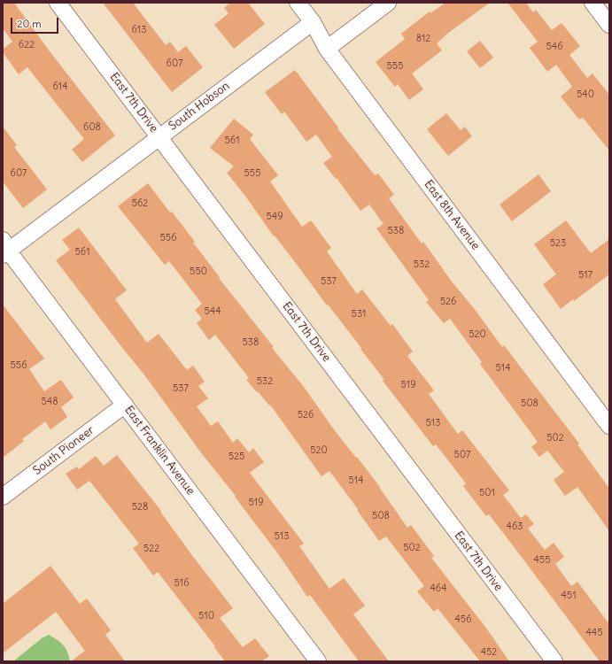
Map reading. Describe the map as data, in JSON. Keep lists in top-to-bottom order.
{
  "streets": {
    "street": [
      "East 7th Drive",
      "South Hobson",
      "East 8th Avenue",
      "South Pioneer",
      "East Franklin Avenue"
    ]
  },
  "crossings": [
    ["East 7th Drive", "South Hobson"],
    ["South Hobson", "East 8th Avenue"],
    ["South Hobson", "East Franklin Avenue"],
    ["South Pioneer", "East Franklin Avenue"]
  ],
  "house_numbers": [
    "613",
    "812",
    "622",
    "546",
    "607",
    "555",
    "614",
    "540",
    "608",
    "561",
    "607",
    "555",
    "562",
    "549",
    "538",
    "556",
    "523",
    "561",
    "532",
    "550",
    "517",
    "537",
    "526",
    "544",
    "531",
    "520",
    "538",
    "556",
    "514",
    "532",
    "519",
    "537",
    "548",
    "508",
    "526",
    "513",
    "502",
    "520",
    "507",
    "525",
    "514",
    "501",
    "519",
    "528",
    "508",
    "463",
    "513",
    "502",
    "522",
    "455",
    "516",
    "464",
    "451",
    "510",
    "456",
    "445",
    "452"
  ],
  "scale_bar": "20 m"
}
